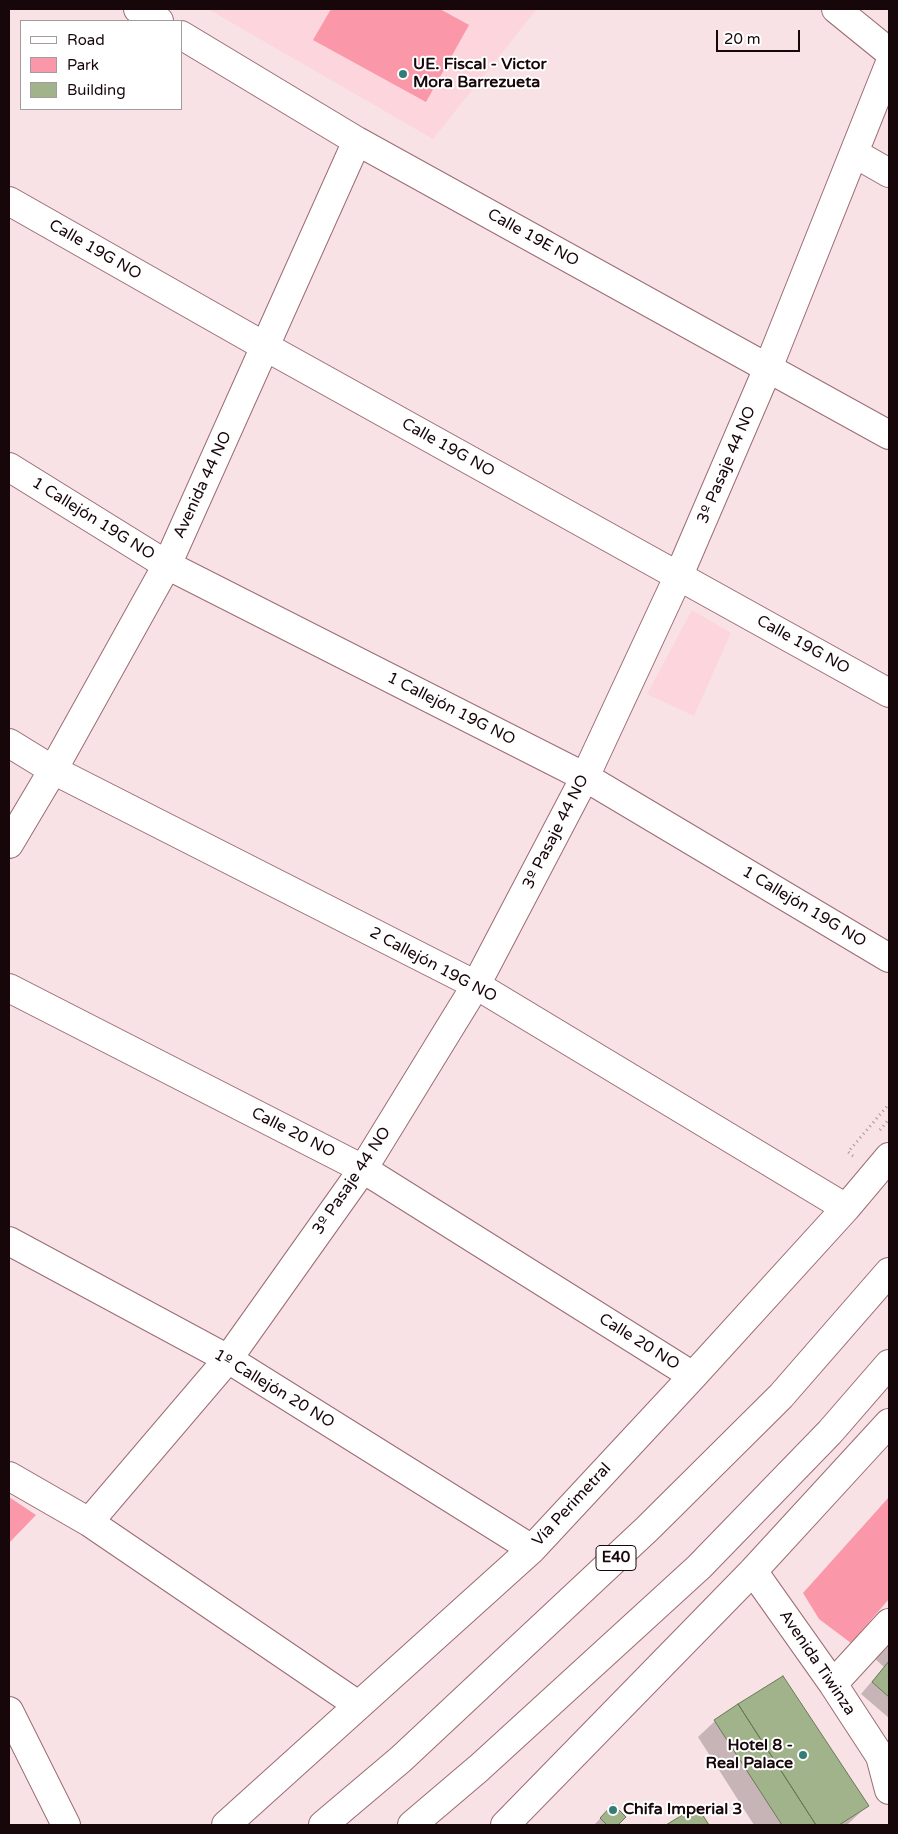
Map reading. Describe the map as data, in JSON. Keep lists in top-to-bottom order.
{
  "streets": {
    "main road": [
      "Calle 19E NO",
      "Calle 19G NO",
      "3º Pasaje 44 NO",
      "Avenida 44 NO",
      "1 Callejón 19G NO",
      "2 Callejón 19G NO",
      "Calle 20 NO",
      "1º Callejón 20 NO",
      "Vía Perimetral",
      "E40",
      "Avenida Tiwinza"
    ]
  },
  "crossings": [
    ["Calle 19E NO", "3º Pasaje 44 NO"],
    ["Calle 19E NO", "Avenida 44 NO"],
    ["Calle 19G NO", "3º Pasaje 44 NO"],
    ["Calle 19G NO", "Avenida 44 NO"],
    ["3º Pasaje 44 NO", "1 Callejón 19G NO"],
    ["3º Pasaje 44 NO", "2 Callejón 19G NO"],
    ["3º Pasaje 44 NO", "Calle 20 NO"],
    ["3º Pasaje 44 NO", "1º Callejón 20 NO"],
    ["Avenida 44 NO", "1 Callejón 19G NO"],
    ["Avenida 44 NO", "2 Callejón 19G NO"],
    ["2 Callejón 19G NO", "Vía Perimetral"],
    ["Calle 20 NO", "Vía Perimetral"],
    ["1º Callejón 20 NO", "Vía Perimetral"]
  ],
  "places": ["UE. Fiscal - Victor Mora Barrezueta", "Hotel 8 - Real Palace", "Chifa Imperial 3"],
  "legend": ["Road", "Park", "Building"],
  "scale_bar": "20 m"
}
